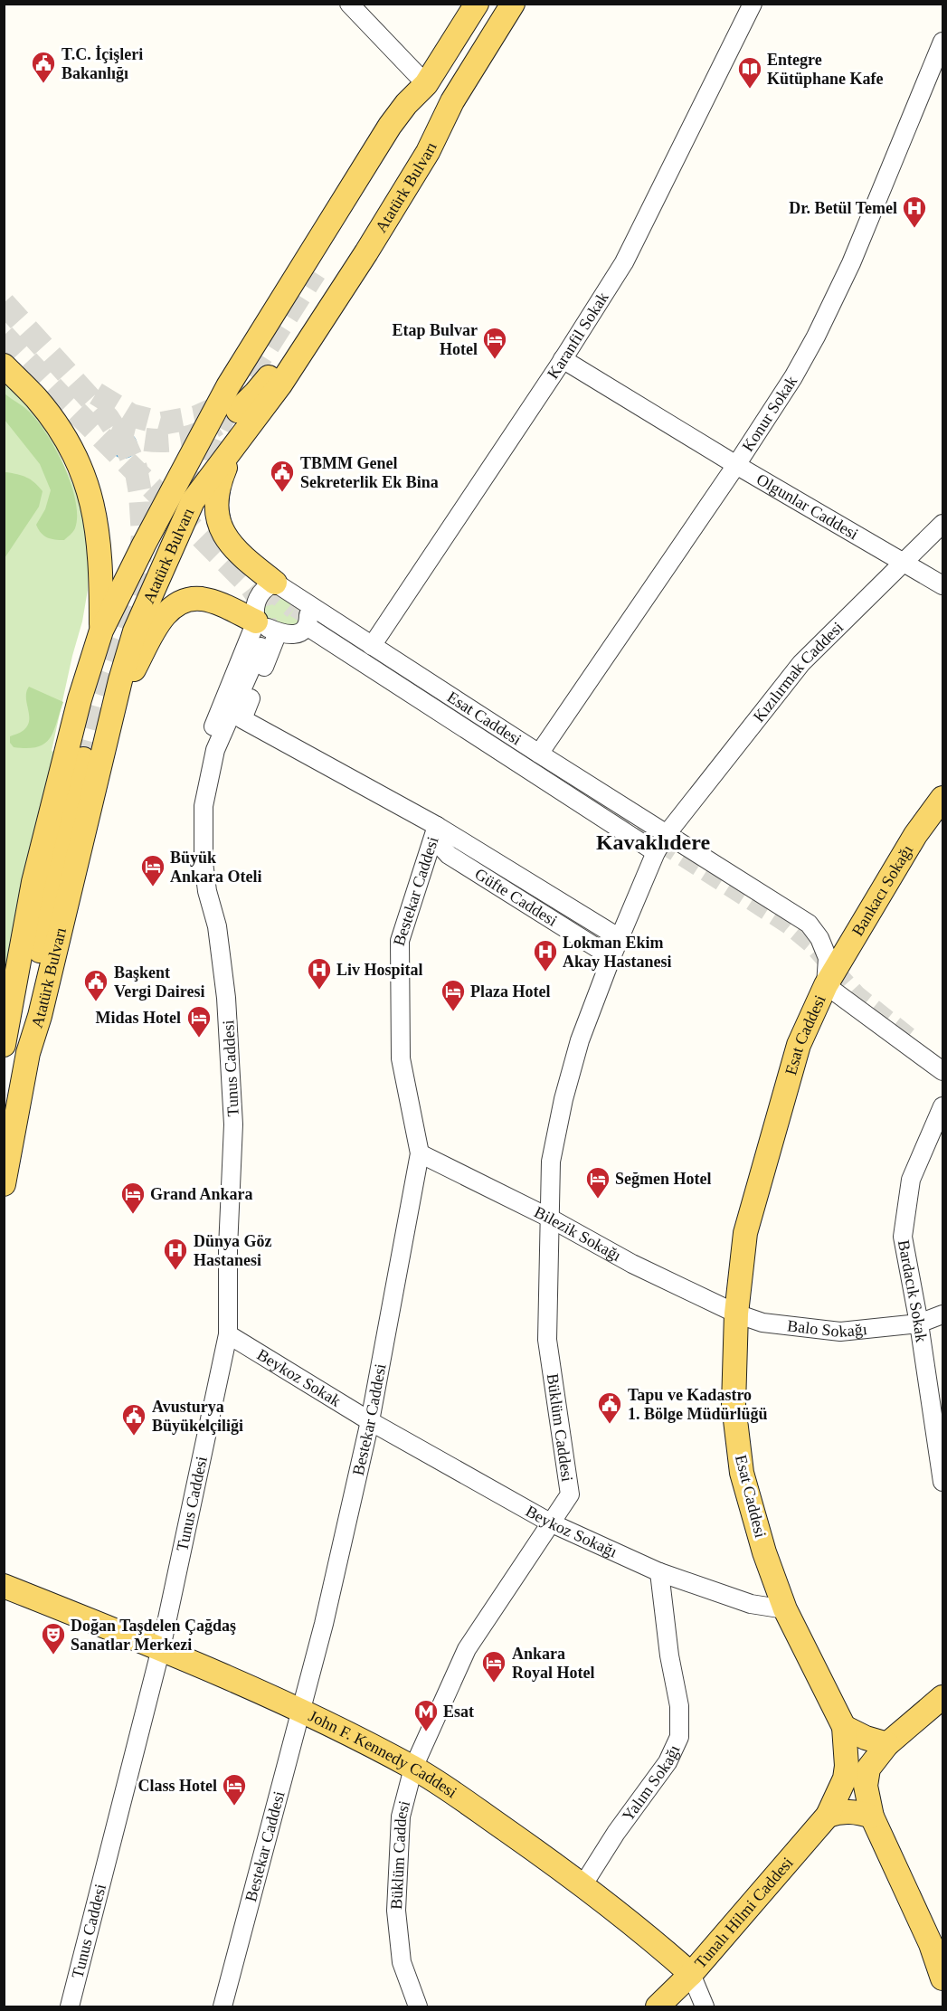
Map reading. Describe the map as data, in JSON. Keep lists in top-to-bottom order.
{
  "streets": {
    "main road": [
      "Atatürk Bulvarı",
      "Esat Caddesi",
      "Bankacı Sokağı",
      "John F. Kennedy Caddesi",
      "Tunalı Hilmi Caddesi"
    ],
    "street": [
      "Karanfil Sokak",
      "Konur Sokak",
      "Olgunlar Caddesi",
      "Kızılırmak Caddesi",
      "Bestekar Caddesi",
      "Güfte Caddesi",
      "Tunus Caddesi",
      "Bilezik Sokağı",
      "Bardacık Sokak",
      "Balo Sokağı",
      "Beykoz Sokak",
      "Büklüm Caddesi",
      "Beykoz Sokağı",
      "Yalım Sokağı"
    ]
  },
  "crossings": [
    ["Karanfil Sokak", "Olgunlar Caddesi"],
    ["Karanfil Sokak", "Esat Caddesi"],
    ["Konur Sokak", "Olgunlar Caddesi"],
    ["Konur Sokak", "Esat Caddesi"],
    ["Olgunlar Caddesi", "Kızılırmak Caddesi"],
    ["Kızılırmak Caddesi", "Esat Caddesi"],
    ["Kızılırmak Caddesi", "Büklüm Caddesi"],
    ["Esat Caddesi", "Bankacı Sokağı"],
    ["Esat Caddesi", "Güfte Caddesi"],
    ["Esat Caddesi", "Tunus Caddesi"],
    ["Esat Caddesi", "Bilezik Sokağı"],
    ["Esat Caddesi", "Balo Sokağı"],
    ["Esat Caddesi", "Büklüm Caddesi"],
    ["Esat Caddesi", "Beykoz Sokağı"],
    ["Esat Caddesi", "Tunalı Hilmi Caddesi"],
    ["Bestekar Caddesi", "Güfte Caddesi"],
    ["Bestekar Caddesi", "Bilezik Sokağı"],
    ["Bestekar Caddesi", "Beykoz Sokak"],
    ["Bestekar Caddesi", "Beykoz Sokağı"],
    ["Bestekar Caddesi", "John F. Kennedy Caddesi"],
    ["Güfte Caddesi", "Tunus Caddesi"],
    ["Güfte Caddesi", "Büklüm Caddesi"],
    ["Tunus Caddesi", "Beykoz Sokak"],
    ["Tunus Caddesi", "John F. Kennedy Caddesi"],
    ["Bilezik Sokağı", "Balo Sokağı"],
    ["Bilezik Sokağı", "Büklüm Caddesi"],
    ["Bardacık Sokak", "Balo Sokağı"],
    ["Beykoz Sokak", "Beykoz Sokağı"],
    ["Büklüm Caddesi", "Beykoz Sokağı"],
    ["Büklüm Caddesi", "John F. Kennedy Caddesi"],
    ["Beykoz Sokağı", "Yalım Sokağı"],
    ["John F. Kennedy Caddesi", "Yalım Sokağı"],
    ["John F. Kennedy Caddesi", "Tunalı Hilmi Caddesi"]
  ],
  "districts": ["Kavaklıdere"],
  "places": {
    "public building": [
      "T.C. İçişleri Bakanlığı",
      "TBMM Genel Sekreterlik Ek Bina",
      "Başkent Vergi Dairesi",
      "Tapu ve Kadastro 1. Bölge Müdürlüğü",
      "Avusturya Büyükelçiliği"
    ],
    "library": ["Entegre Kütüphane Kafe"],
    "hospital": [
      "Dr. Betül Temel",
      "Lokman Ekim Akay Hastanesi",
      "Liv Hospital",
      "Dünya Göz Hastanesi"
    ],
    "hotel": [
      "Etap Bulvar Hotel",
      "Büyük Ankara Oteli",
      "Plaza Hotel",
      "Midas Hotel",
      "Seğmen Hotel",
      "Grand Ankara",
      "Ankara Royal Hotel",
      "Class Hotel"
    ],
    "theatre": ["Doğan Taşdelen Çağdaş Sanatlar Merkezi"],
    "metro station": ["Esat"]
  }
}
